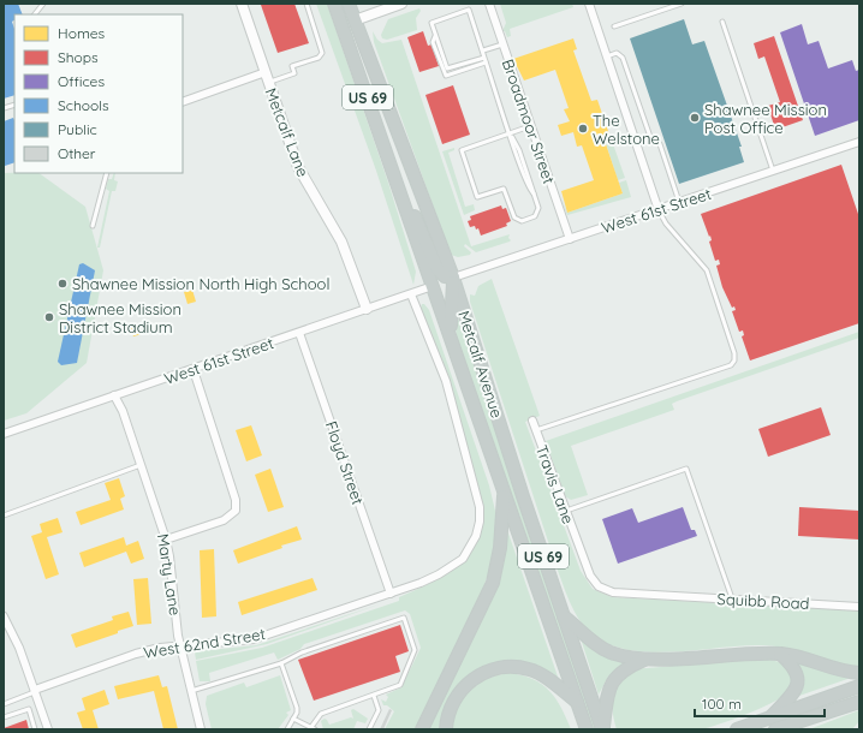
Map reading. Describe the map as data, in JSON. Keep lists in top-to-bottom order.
{
  "streets": {
    "highway": ["US 69", "Metcalf Avenue"],
    "street": [
      "Broadmoor Street",
      "Metcalf Lane",
      "West 61st Street",
      "Floyd Street",
      "Travis Lane",
      "Marty Lane",
      "Squibb Road",
      "West 62nd Street"
    ]
  },
  "crossings": [
    ["US 69", "Metcalf Avenue"],
    ["Broadmoor Street", "West 61st Street"],
    ["Metcalf Lane", "West 61st Street"],
    ["West 61st Street", "Metcalf Avenue"],
    ["West 61st Street", "Floyd Street"],
    ["West 61st Street", "Marty Lane"],
    ["West 61st Street", "West 62nd Street"],
    ["Floyd Street", "West 62nd Street"],
    ["Travis Lane", "Squibb Road"],
    ["Marty Lane", "West 62nd Street"]
  ],
  "places": [
    "Shawnee Mission Post Office",
    "The Welstone",
    "Shawnee Mission North High School",
    "Shawnee Mission District Stadium"
  ],
  "legend": [
    "Homes",
    "Shops",
    "Offices",
    "Schools",
    "Public",
    "Other"
  ],
  "scale_bar": "100 m"
}
